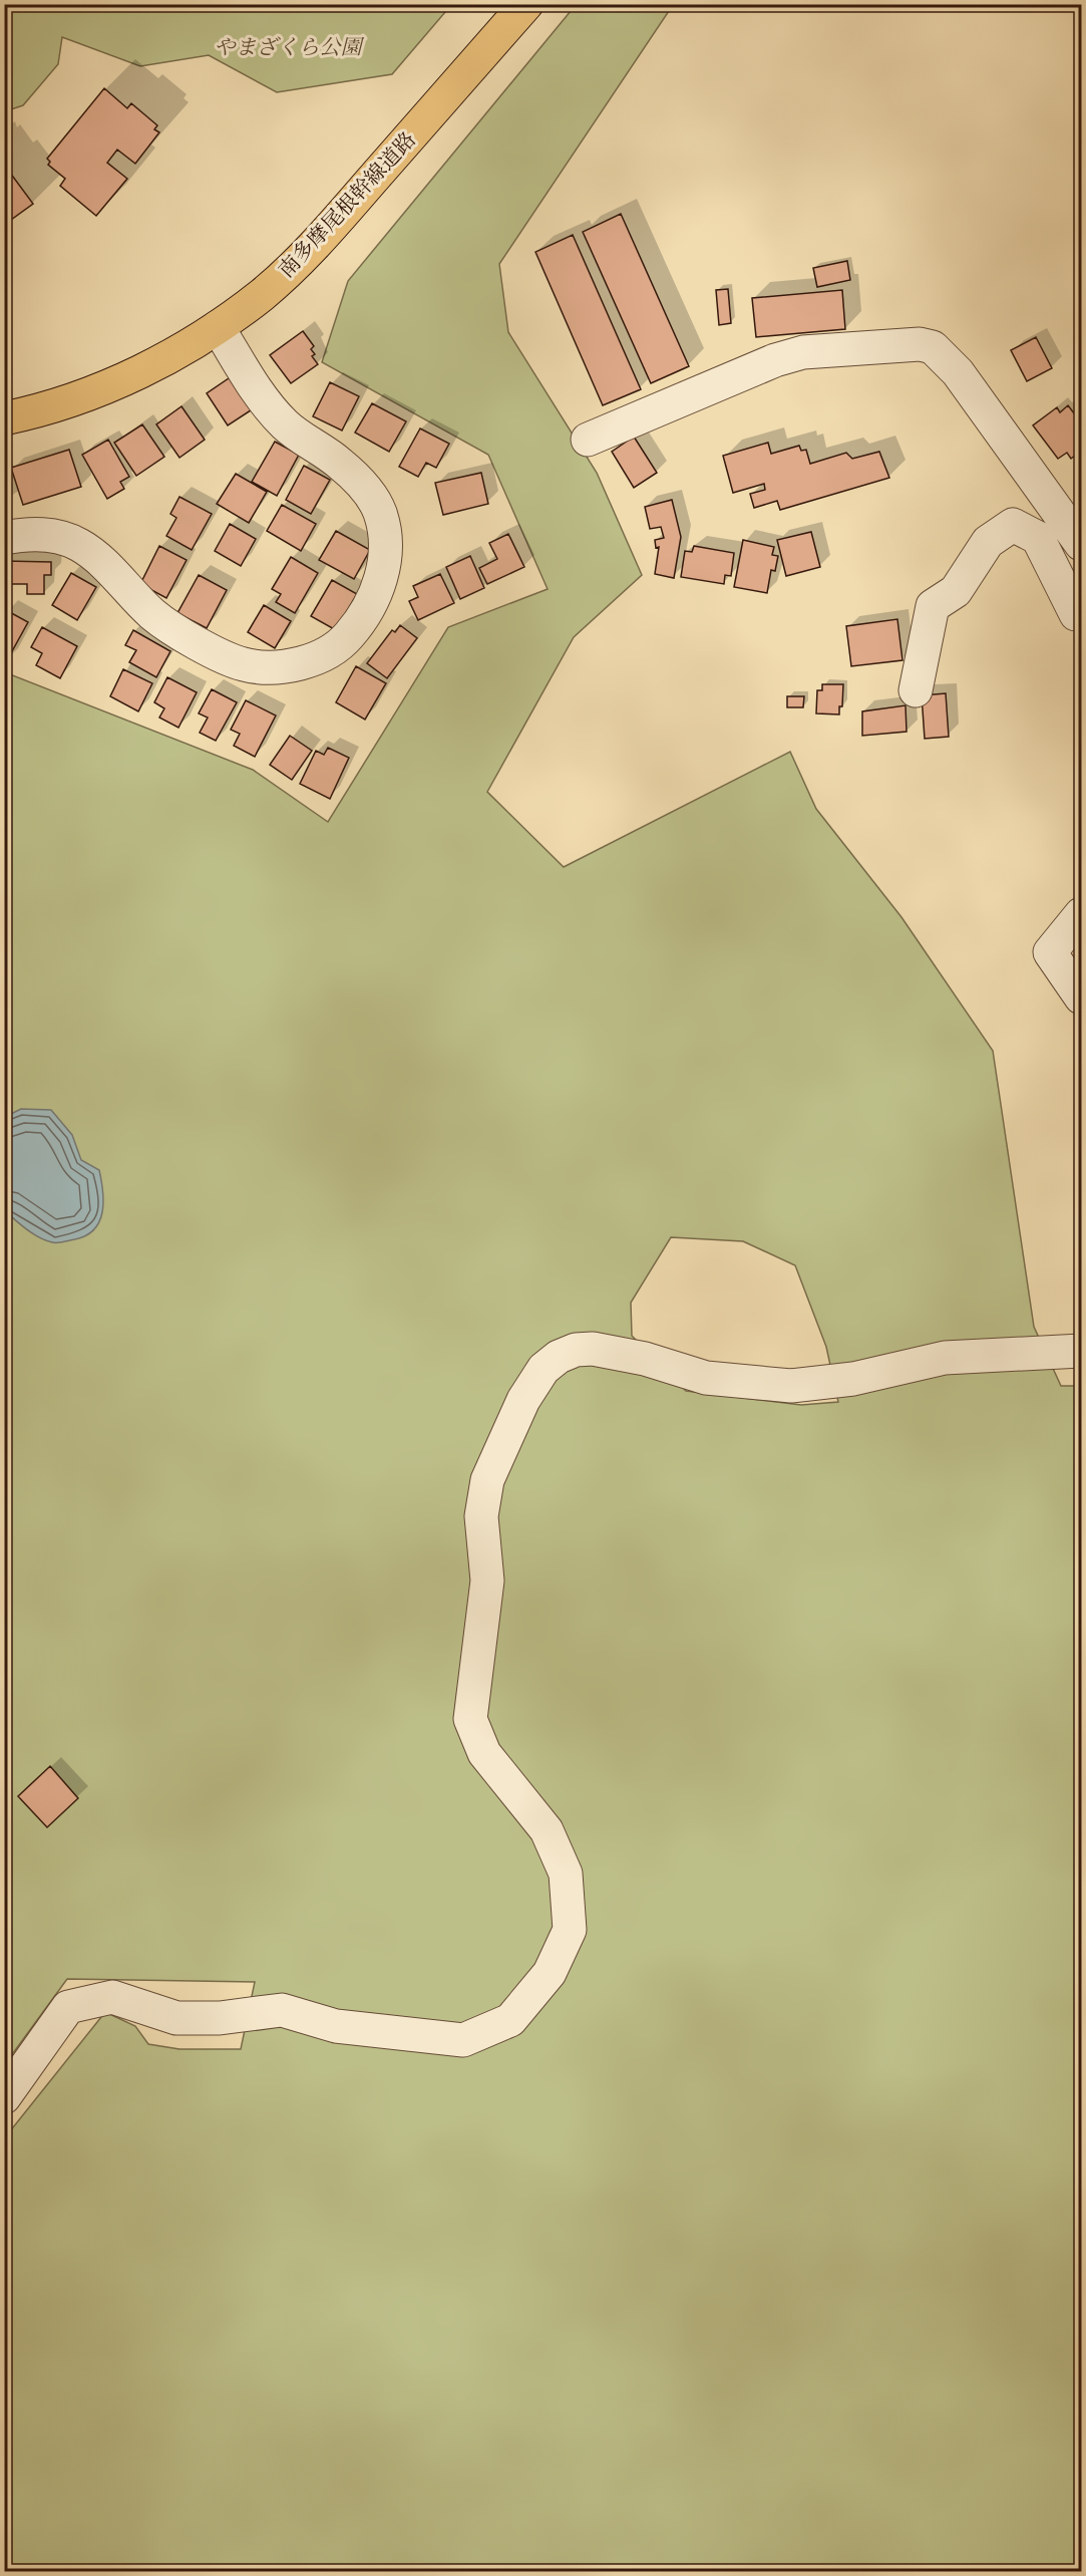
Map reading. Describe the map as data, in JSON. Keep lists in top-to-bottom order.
{
  "streets": {
    "main road": ["南多摩尾根幹線道路"]
  },
  "parks": ["やまざくら公園"]
}
